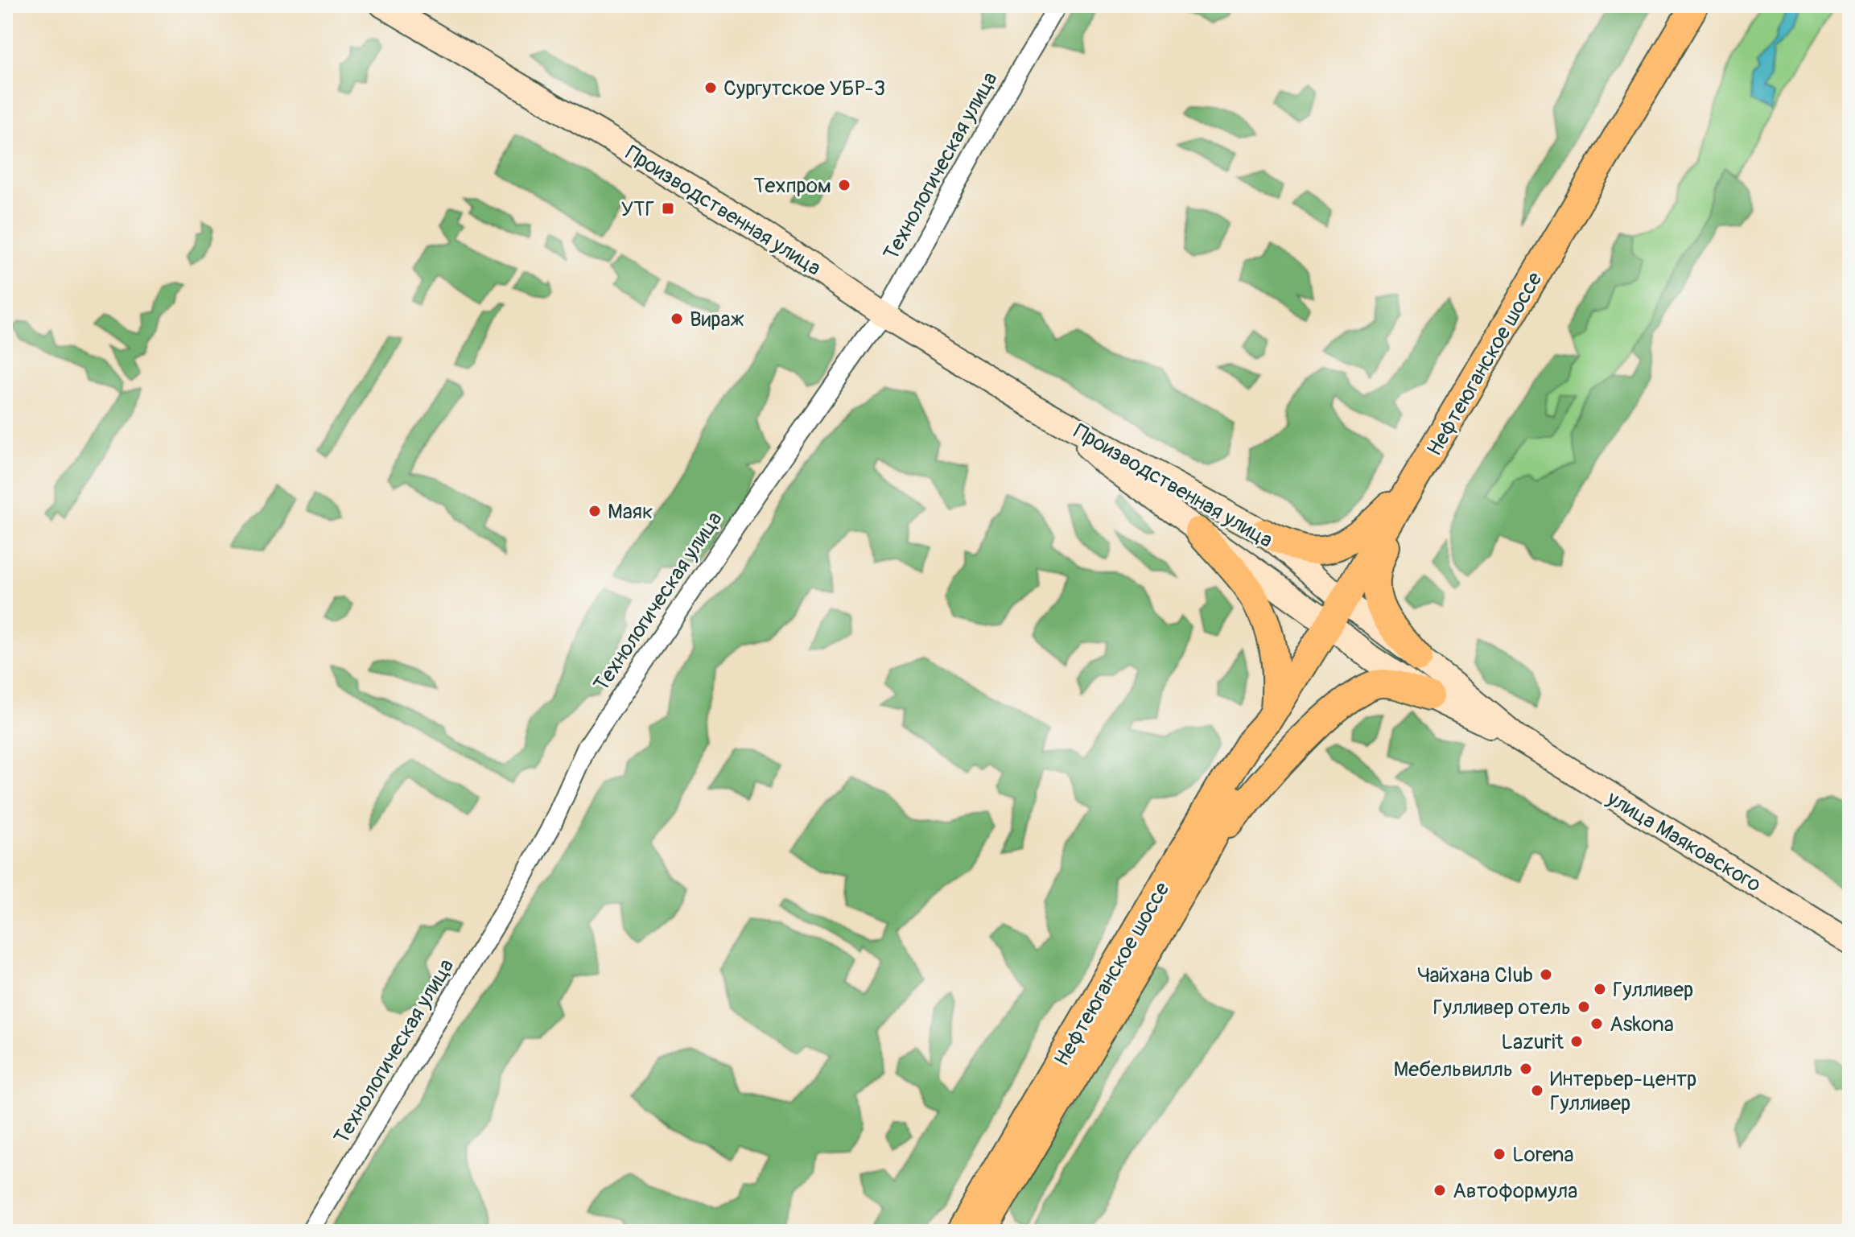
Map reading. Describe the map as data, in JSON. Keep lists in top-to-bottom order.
{
  "streets": {
    "main road": ["Производственная улица", "Нефтеюганское шоссе", "улица Маяковского"],
    "street": ["Технологическая улица"]
  },
  "crossings": [
    ["Технологическая улица", "Производственная улица"],
    ["Производственная улица", "Нефтеюганское шоссе"],
    ["Производственная улица", "улица Маяковского"],
    ["Нефтеюганское шоссе", "улица Маяковского"]
  ],
  "places": {
    "other": [
      "Сургутское УБР-3",
      "Техпром",
      "Вираж",
      "Маяк",
      "Чайхана Club",
      "Гулливер",
      "Гулливер отель",
      "Askona",
      "Lazurit",
      "Мебельвилль",
      "Интерьер-центр Гулливер",
      "Lorena",
      "Автоформула"
    ],
    "transit": ["УТГ"]
  }
}
